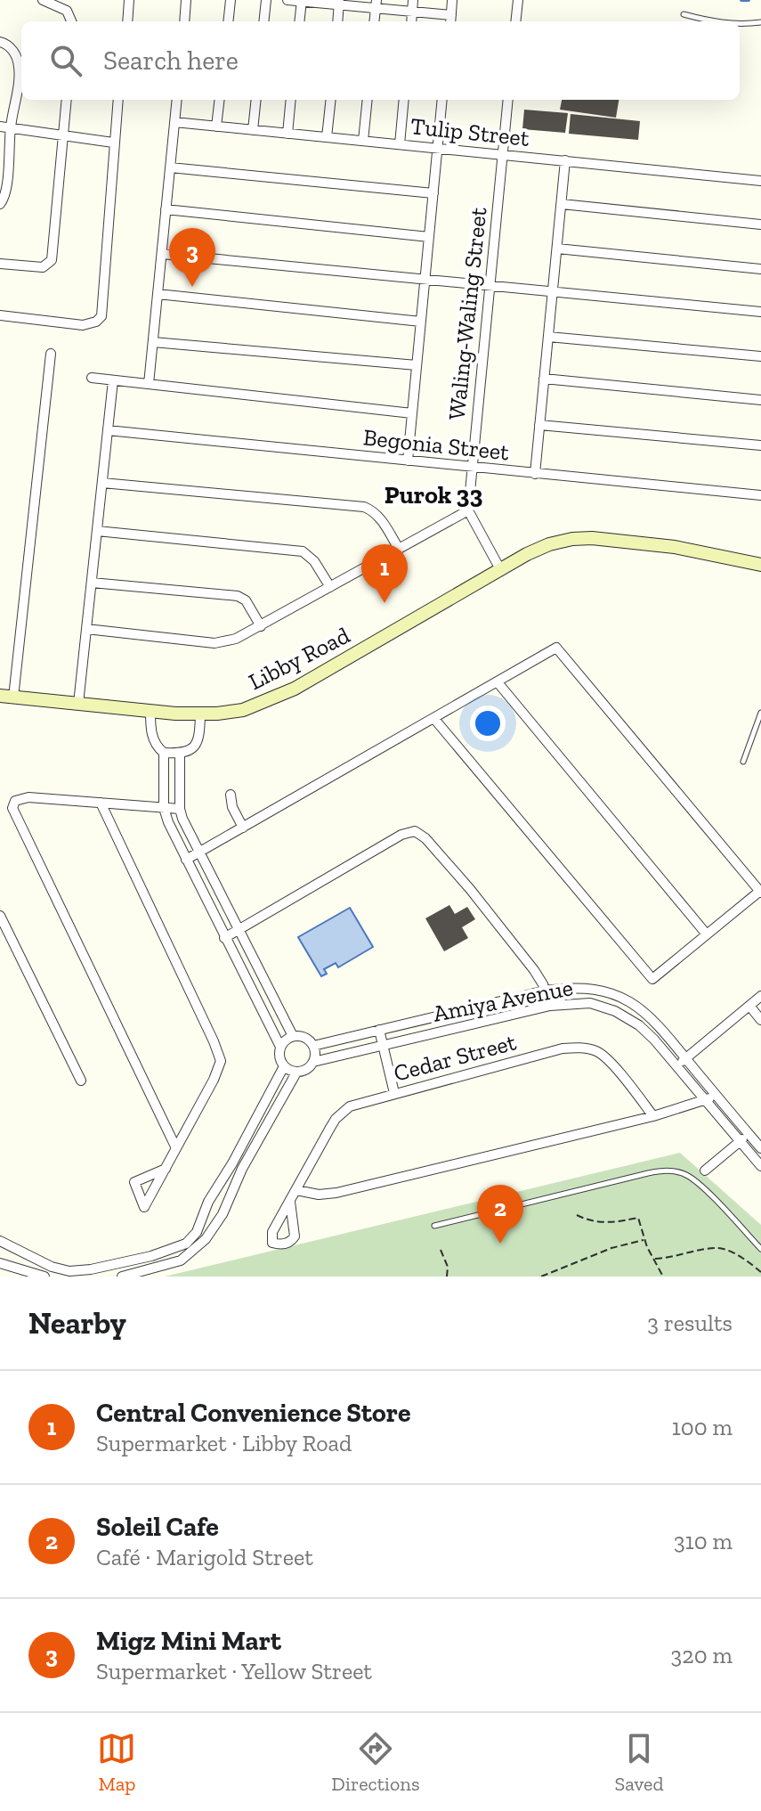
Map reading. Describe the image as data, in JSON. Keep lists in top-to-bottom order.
{
  "streets": {
    "main road": ["Libby Road"],
    "street": [
      "Tulip Street",
      "Waling-Waling Street",
      "Begonia Street",
      "Amiya Avenue",
      "Cedar Street"
    ]
  },
  "crossings": [
    ["Tulip Street", "Waling-Waling Street"],
    ["Waling-Waling Street", "Begonia Street"]
  ],
  "districts": ["Purok 33"],
  "page": {
    "search": "Search here",
    "pins": ["3", "1", "2"],
    "heading": ["Nearby", "3 results"],
    "list": [
      {
        "mark": "1",
        "name": "Central Convenience Store",
        "note": "Supermarket · Libby Road",
        "value": "100 m"
      },
      {
        "mark": "2",
        "name": "Soleil Cafe",
        "note": "Café · Marigold Street",
        "value": "310 m"
      },
      {
        "mark": "3",
        "name": "Migz Mini Mart",
        "note": "Supermarket · Yellow Street",
        "value": "320 m"
      }
    ],
    "nav": ["Map", "Directions", "Saved"]
  }
}
